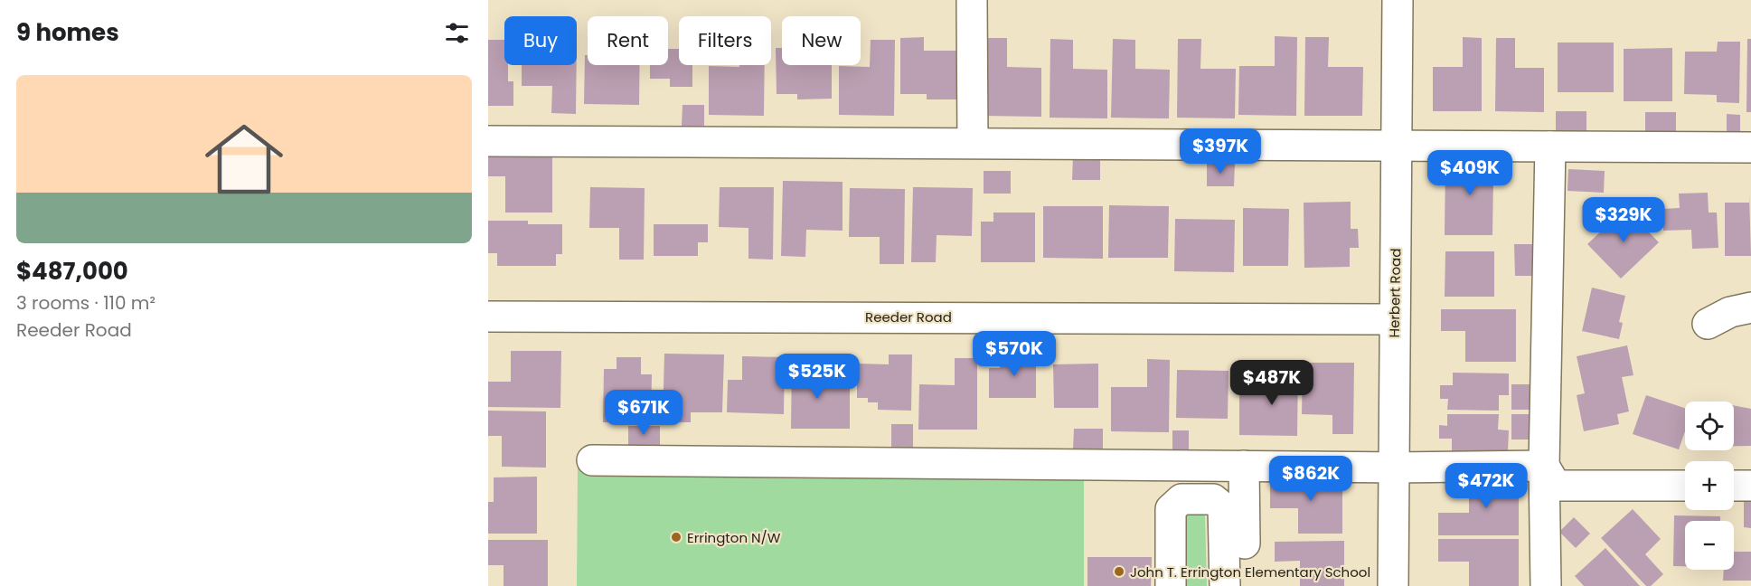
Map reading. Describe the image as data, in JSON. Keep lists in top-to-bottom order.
{
  "streets": {
    "street": ["Herbert Road", "Reeder Road"]
  },
  "crossings": [
    ["Herbert Road", "Reeder Road"]
  ],
  "places": ["Errington N/W", "John T. Errington Elementary School"],
  "page": {
    "heading": "9 homes",
    "chip": [
      "Buy",
      "Rent",
      "Filters",
      "New"
    ],
    "list": [
      {
        "name": "$487,000",
        "note": "3 rooms · 110 m² · Reeder Road"
      }
    ],
    "price": [
      "$397K",
      "$409K",
      "$329K",
      "$570K",
      "$525K",
      "$487K",
      "$671K",
      "$862K",
      "$472K"
    ],
    "map_buttons": ["+", "−"]
  }
}
